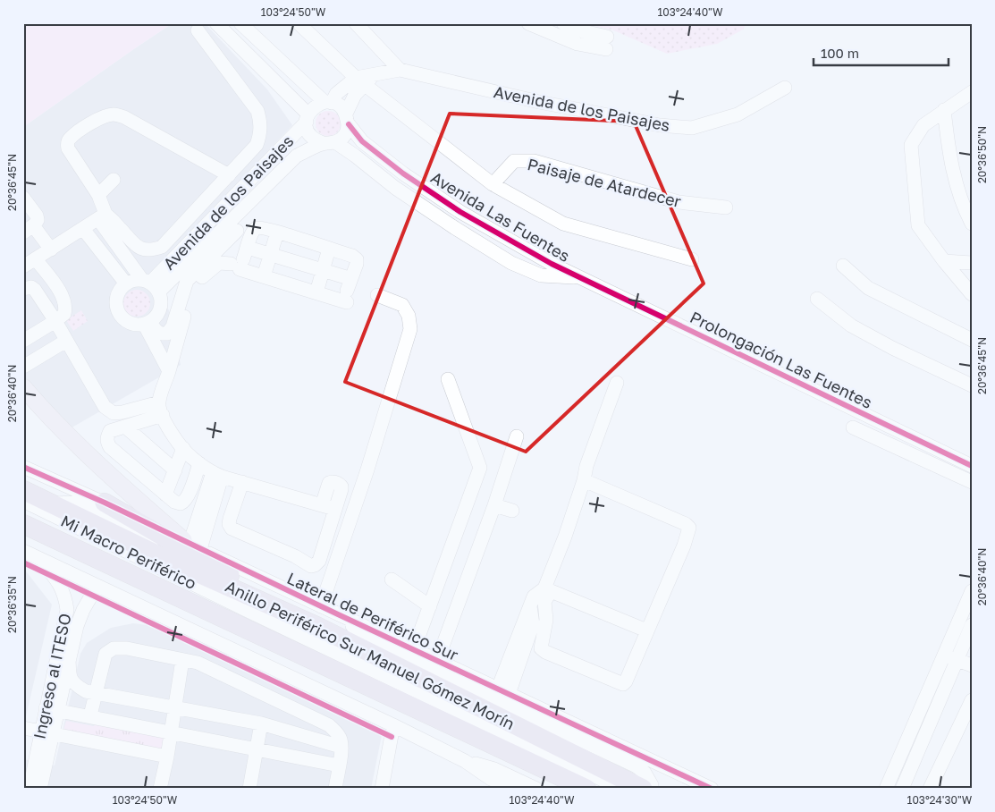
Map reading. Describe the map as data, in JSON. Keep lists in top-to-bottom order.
{
  "streets": {
    "highway": ["Anillo Periférico Sur Manuel Gómez Morín"],
    "street": [
      "Avenida de los Paisajes",
      "Paisaje de Atardecer",
      "Avenida Las Fuentes",
      "Prolongación Las Fuentes",
      "Mi Macro Periférico",
      "Lateral de Periférico Sur",
      "Ingreso al ITESO"
    ]
  },
  "crossings": [
    ["Avenida de los Paisajes", "Avenida Las Fuentes"],
    ["Avenida Las Fuentes", "Prolongación Las Fuentes"],
    ["Mi Macro Periférico", "Anillo Periférico Sur Manuel Gómez Morín"]
  ],
  "scale_bar": "100 m",
  "coordinates": [
    "103°24'50\"W",
    "103°24'40\"W",
    "20°36'50\"N",
    "20°36'45\"N",
    "20°36'40\"N",
    "20°36'35\"N",
    "103°24'30\"W"
  ]
}
